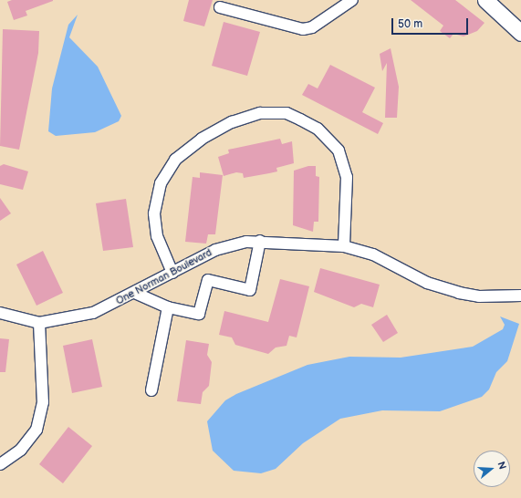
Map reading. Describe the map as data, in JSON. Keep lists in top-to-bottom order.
{
  "streets": {
    "street": ["One Norman Boulevard"]
  },
  "scale_bar": "50 m",
  "north": "right"
}
